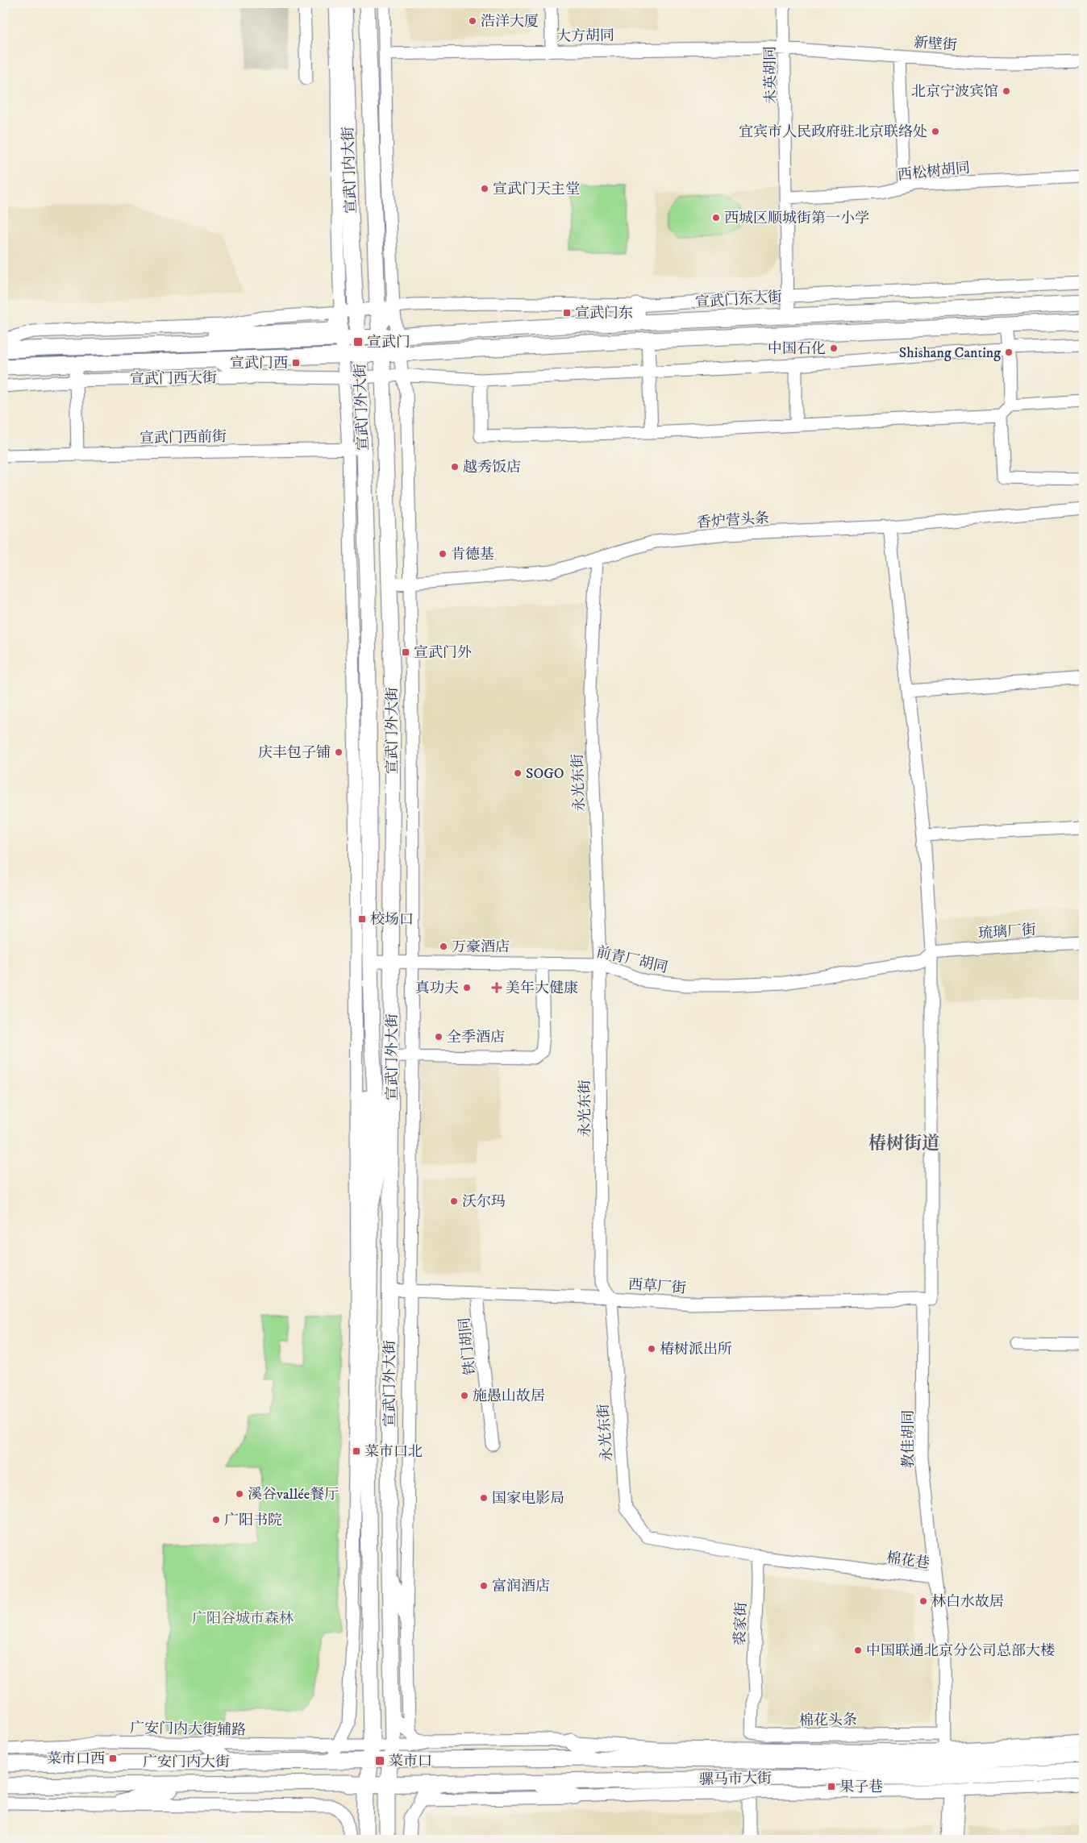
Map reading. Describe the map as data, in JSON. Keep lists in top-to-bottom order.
{
  "streets": {
    "main road": [
      "宣武门内大街",
      "宣武门东大街",
      "宣武门西大街",
      "宣武门外大街",
      "广安门内大街",
      "骡马市大街"
    ],
    "street": [
      "大方胡同",
      "新壁街",
      "未英胡同",
      "西松树胡同",
      "宣武门西前街",
      "香炉营头条",
      "永光东街",
      "琉璃厂街",
      "前青厂胡同",
      "西草厂街",
      "铁门胡同",
      "教佳胡同",
      "棉花巷",
      "裘家街",
      "棉花头条",
      "广安门内大街辅路"
    ]
  },
  "crossings": [
    ["大方胡同", "新壁街"],
    ["大方胡同", "未英胡同"],
    ["新壁街", "未英胡同"],
    ["未英胡同", "西松树胡同"],
    ["未英胡同", "宣武门东大街"],
    ["宣武门内大街", "宣武门东大街"],
    ["宣武门内大街", "宣武门外大街"],
    ["宣武门东大街", "宣武门外大街"],
    ["宣武门西大街", "宣武门外大街"],
    ["宣武门外大街", "宣武门西前街"],
    ["宣武门外大街", "香炉营头条"],
    ["宣武门外大街", "前青厂胡同"],
    ["宣武门外大街", "西草厂街"],
    ["宣武门外大街", "广安门内大街辅路"],
    ["宣武门外大街", "广安门内大街"],
    ["宣武门外大街", "骡马市大街"],
    ["香炉营头条", "永光东街"],
    ["香炉营头条", "教佳胡同"],
    ["永光东街", "前青厂胡同"],
    ["永光东街", "西草厂街"],
    ["永光东街", "棉花巷"],
    ["永光东街", "裘家街"],
    ["琉璃厂街", "前青厂胡同"],
    ["琉璃厂街", "教佳胡同"],
    ["前青厂胡同", "教佳胡同"],
    ["西草厂街", "铁门胡同"],
    ["西草厂街", "教佳胡同"],
    ["教佳胡同", "棉花巷"],
    ["棉花巷", "裘家街"],
    ["棉花巷", "棉花头条"],
    ["棉花巷", "骡马市大街"],
    ["裘家街", "棉花头条"],
    ["广安门内大街", "骡马市大街"]
  ],
  "districts": ["椿树街道"],
  "parks": ["广阳谷城市森林"],
  "places": {
    "other": [
      "浩洋大厦",
      "北京宁波宾馆",
      "宜宾市人民政府驻北京联络处",
      "宣武门天主堂",
      "西城区顺城街第一小学",
      "中国石化",
      "Shishang Canting",
      "越秀饭店",
      "肯德基",
      "庆丰包子铺",
      "SOGO",
      "万豪酒店",
      "真功夫",
      "全季酒店",
      "沃尔玛",
      "椿树派出所",
      "施愚山故居",
      "溪谷vallée餐厅",
      "国家电影局",
      "广阳书院",
      "富润酒店",
      "林白水故居",
      "中国联通北京分公司总部大楼"
    ],
    "transit": [
      "宣武门东",
      "宣武门",
      "宣武门西",
      "宣武门外",
      "校场口",
      "菜市口北",
      "菜市口西",
      "菜市口",
      "果子巷"
    ],
    "health": ["美年大健康"]
  }
}
